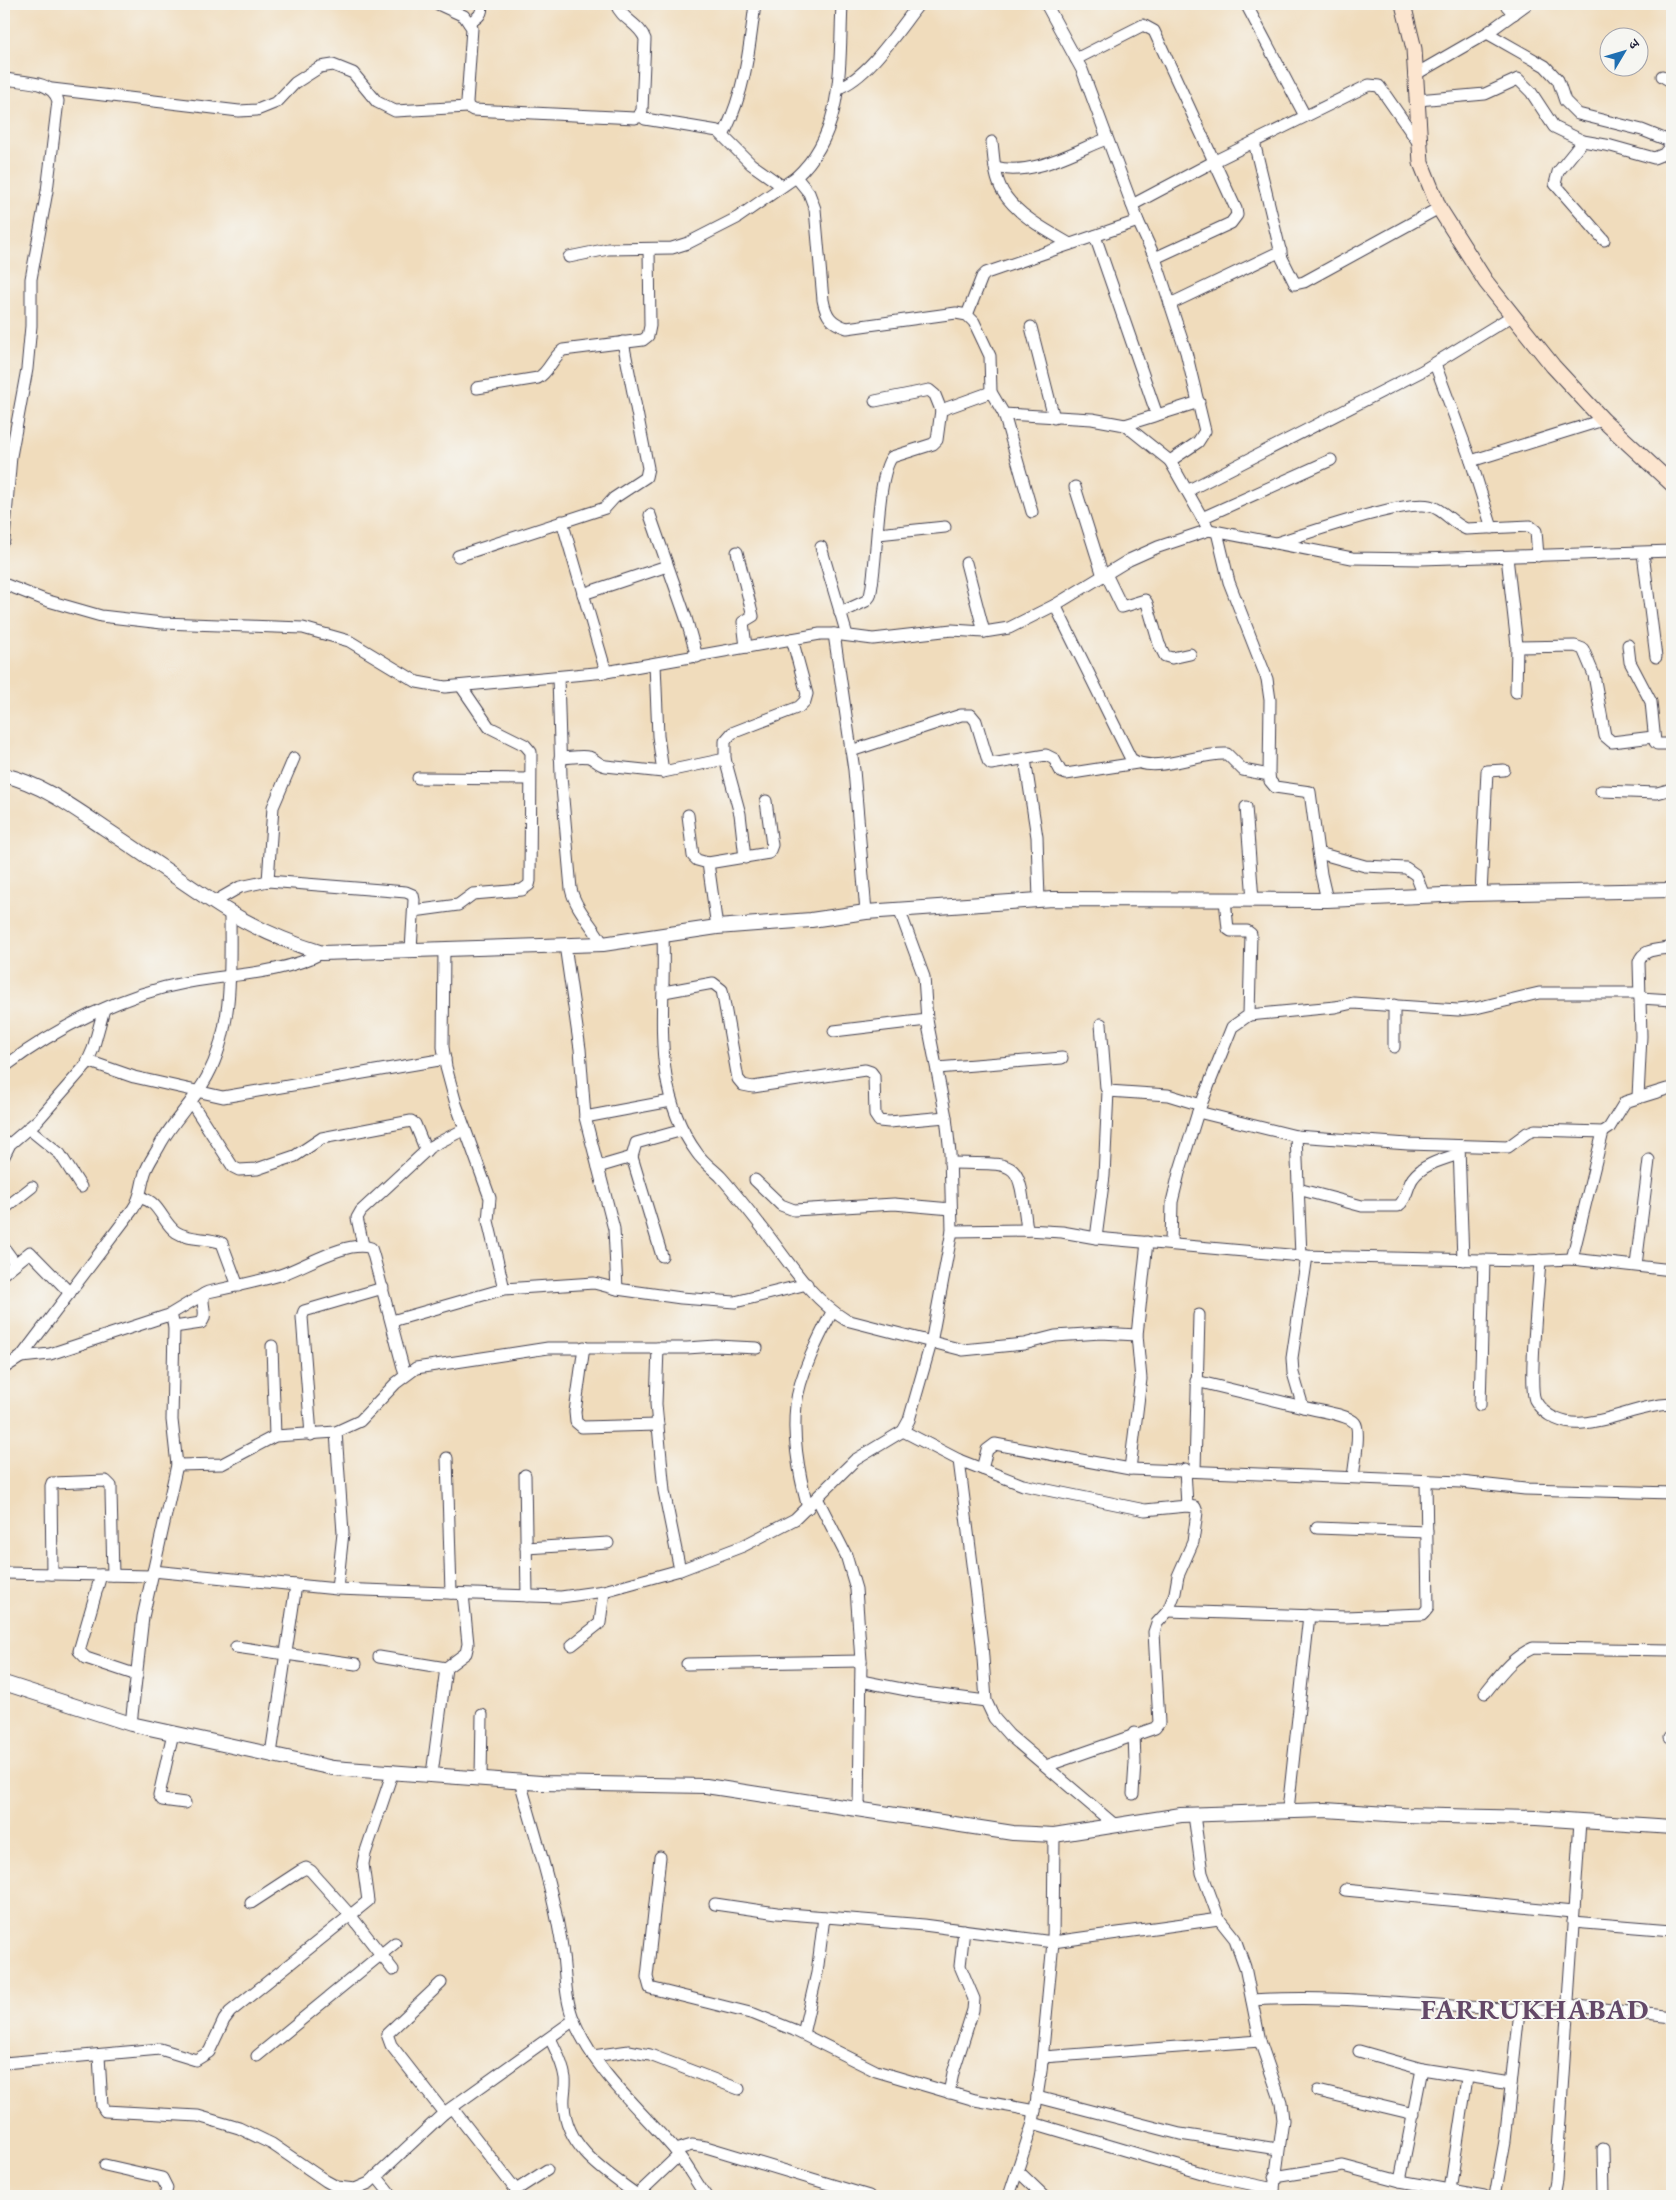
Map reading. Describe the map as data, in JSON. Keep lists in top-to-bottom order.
{
  "districts": ["FARRUKHABAD"],
  "north": "top right"
}
